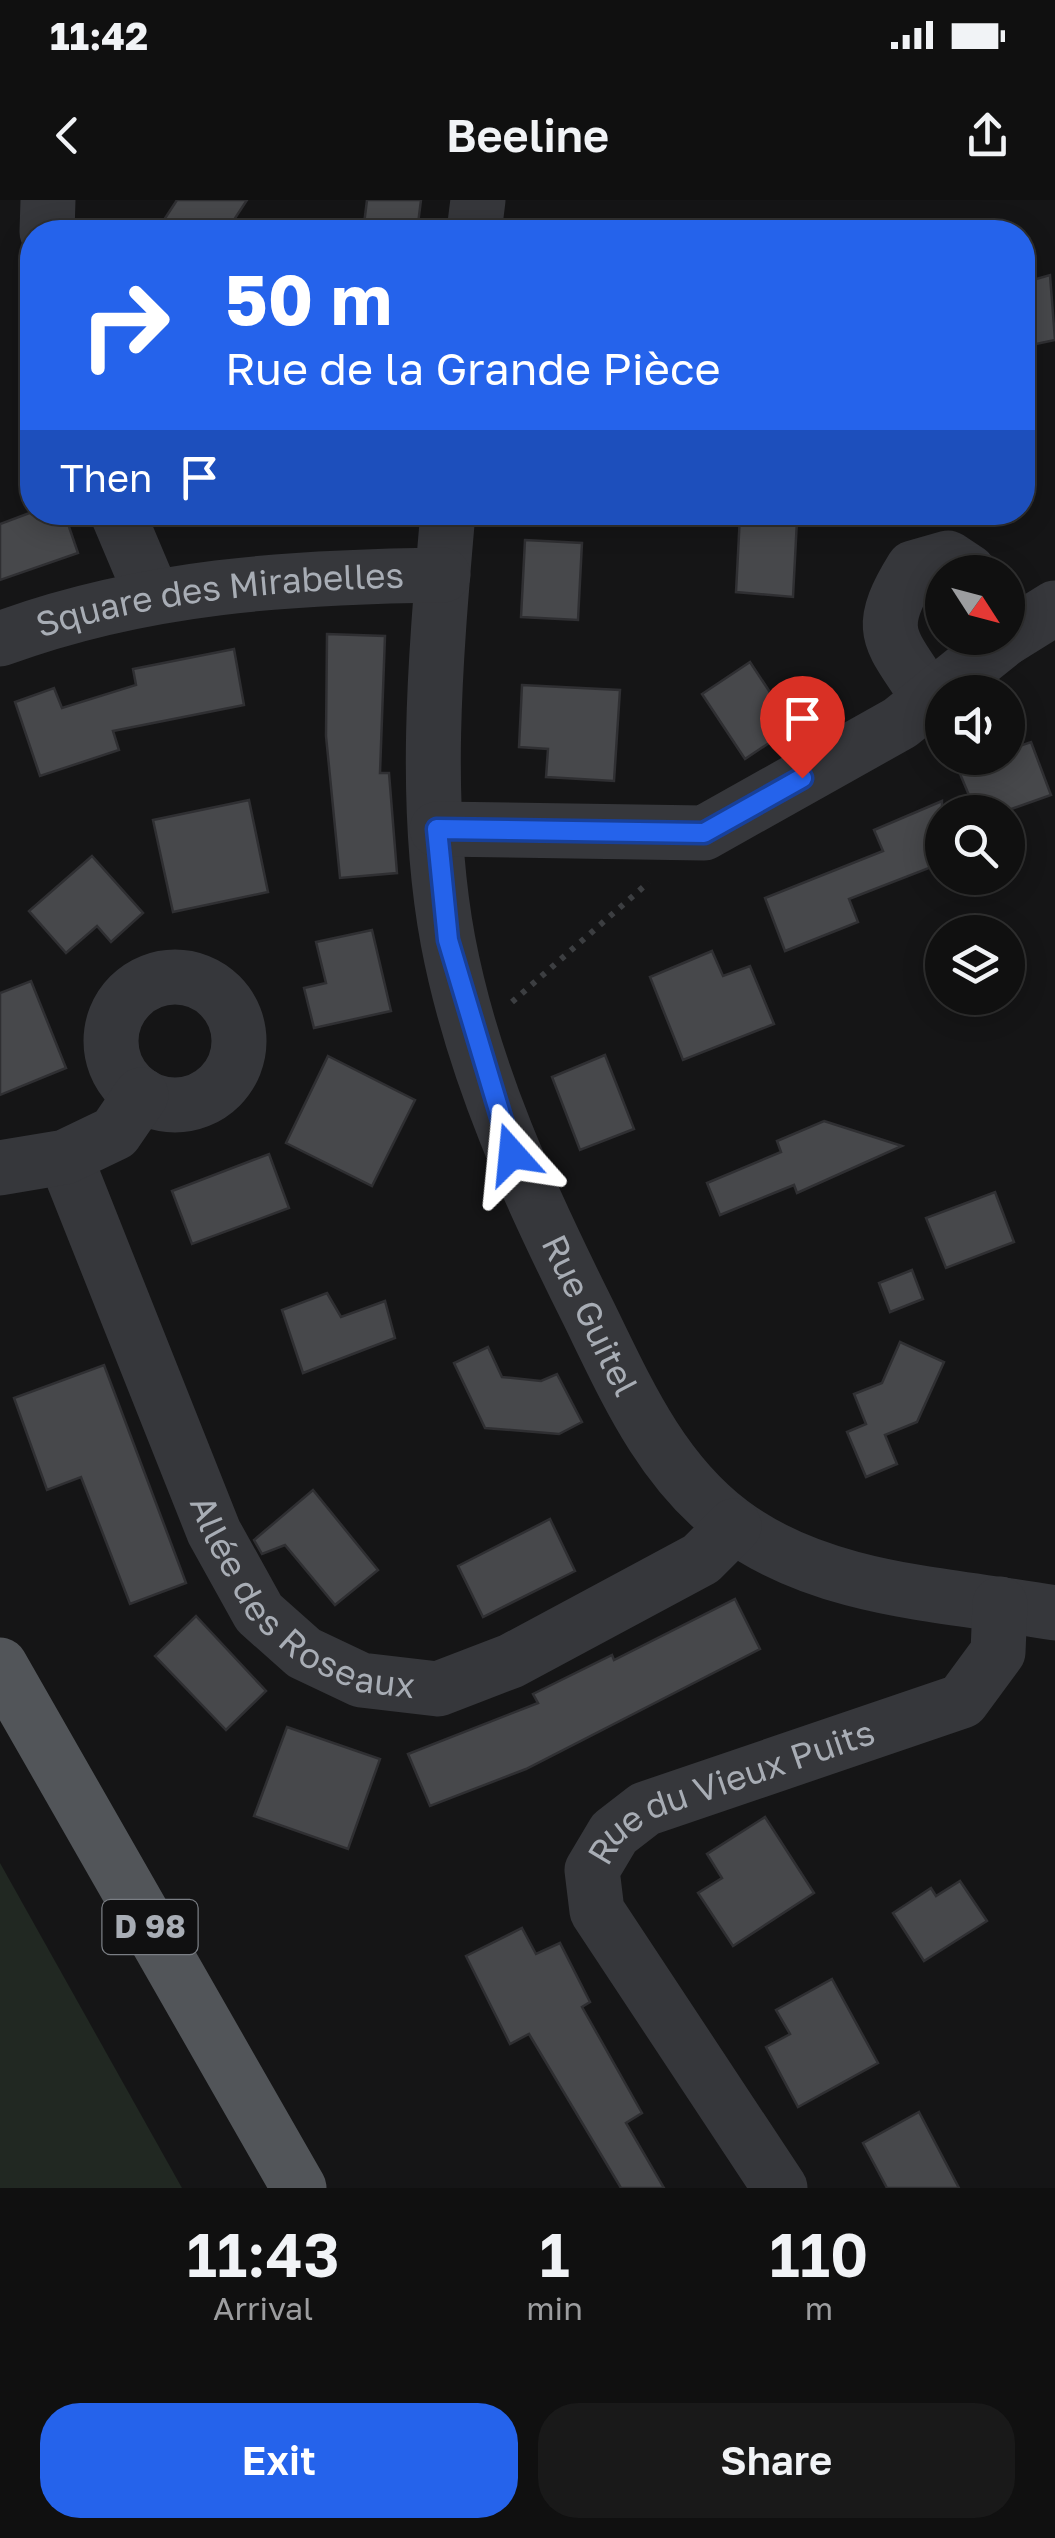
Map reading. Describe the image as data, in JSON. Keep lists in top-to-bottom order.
{
  "streets": {
    "main road": ["D 98"],
    "street": [
      "Square des Mirabelles",
      "Rue Guitel",
      "Allée des Roseaux",
      "Rue du Vieux Puits"
    ]
  },
  "crossings": [
    ["Square des Mirabelles", "Rue Guitel"],
    ["Rue Guitel", "Allée des Roseaux"],
    ["Rue Guitel", "Rue du Vieux Puits"]
  ],
  "north": "bottom right",
  "page": {
    "status": "11:42",
    "header": "Beeline",
    "turn": ["50 m", "Rue de la Grande Pièce"],
    "then": "Then",
    "eta": [
      "11:43",
      "Arrival",
      "1",
      "min",
      "110",
      "m"
    ],
    "buttons": ["Exit", "Share"]
  }
}
